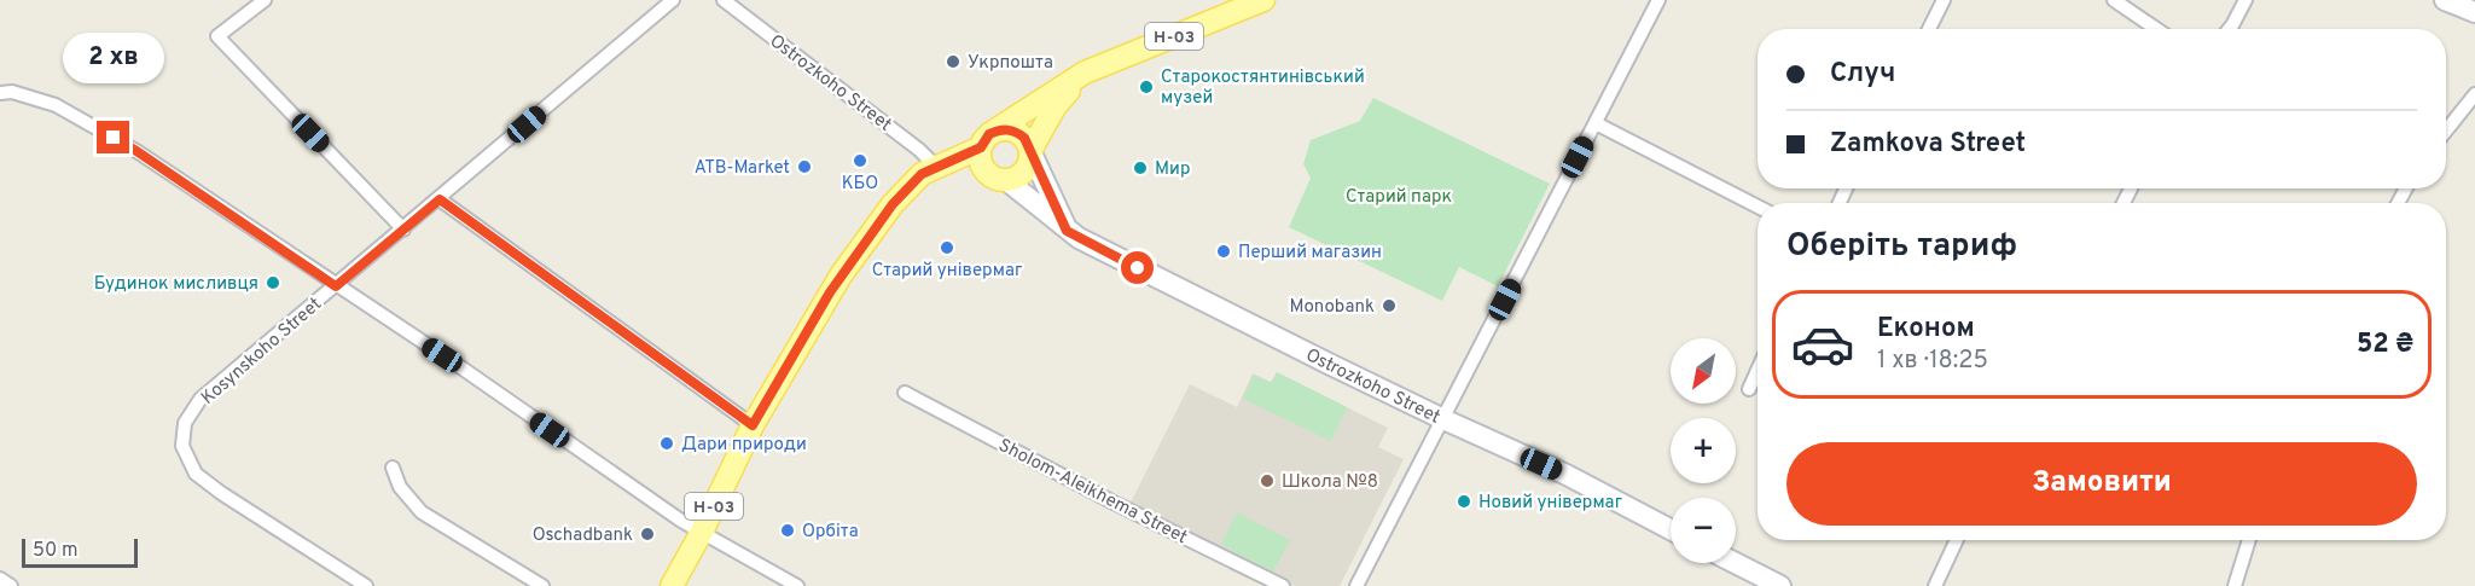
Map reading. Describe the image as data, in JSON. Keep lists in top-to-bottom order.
{
  "streets": {
    "main road": ["Н-03", "Ostrozkoho Street"],
    "street": ["Kosynskoho Street", "Sholom-Aleikhema Street"]
  },
  "crossings": [
    ["Н-03", "Ostrozkoho Street"]
  ],
  "parks": ["Старий парк"],
  "places": [
    "Укрпошта",
    "Старокостянтинівський музей",
    "КБО",
    "ATB-Market",
    "Мир",
    "Старий універмаг",
    "Перший магазин",
    "Будинок мисливця",
    "Monobank",
    "Дари природи",
    "Школа №8",
    "Новий універмаг",
    "Орбіта",
    "Oschadbank"
  ],
  "scale_bar": "50 m",
  "north": "bottom left",
  "page": {
    "banner": ["Случ", "Zamkova Street"],
    "bubble": "2 хв",
    "heading": "Оберіть тариф",
    "list": [
      {
        "name": "Економ",
        "note": "1 хв · 18:25",
        "value": "52 ₴"
      }
    ],
    "map_buttons": ["+", "−"],
    "buttons": "Замовити",
    "scale": "50 m"
  }
}
